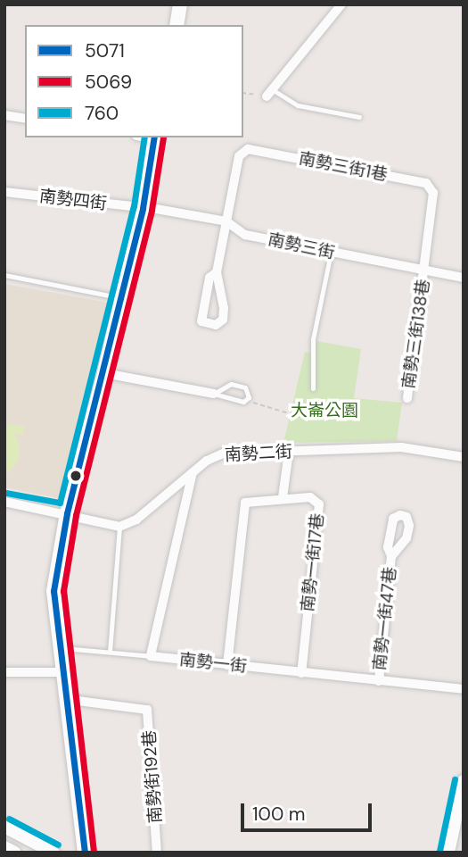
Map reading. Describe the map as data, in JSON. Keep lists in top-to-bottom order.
{
  "streets": {
    "street": [
      "南勢三街1巷",
      "南勢四街",
      "南勢三街",
      "南勢三街138巷",
      "南勢二街",
      "南勢一街17巷",
      "南勢一街47巷",
      "南勢一街",
      "南勢街192巷"
    ]
  },
  "crossings": [
    ["南勢三街1巷", "南勢三街"],
    ["南勢三街1巷", "南勢三街138巷"],
    ["南勢四街", "南勢三街"],
    ["南勢三街", "南勢三街138巷"],
    ["南勢一街17巷", "南勢一街"],
    ["南勢一街47巷", "南勢一街"]
  ],
  "parks": ["大崙公園"],
  "lines": ["transit line 5071", "transit line 5069", "transit line 760"],
  "legend": ["5071", "5069", "760"],
  "scale_bar": "100 m"
}
